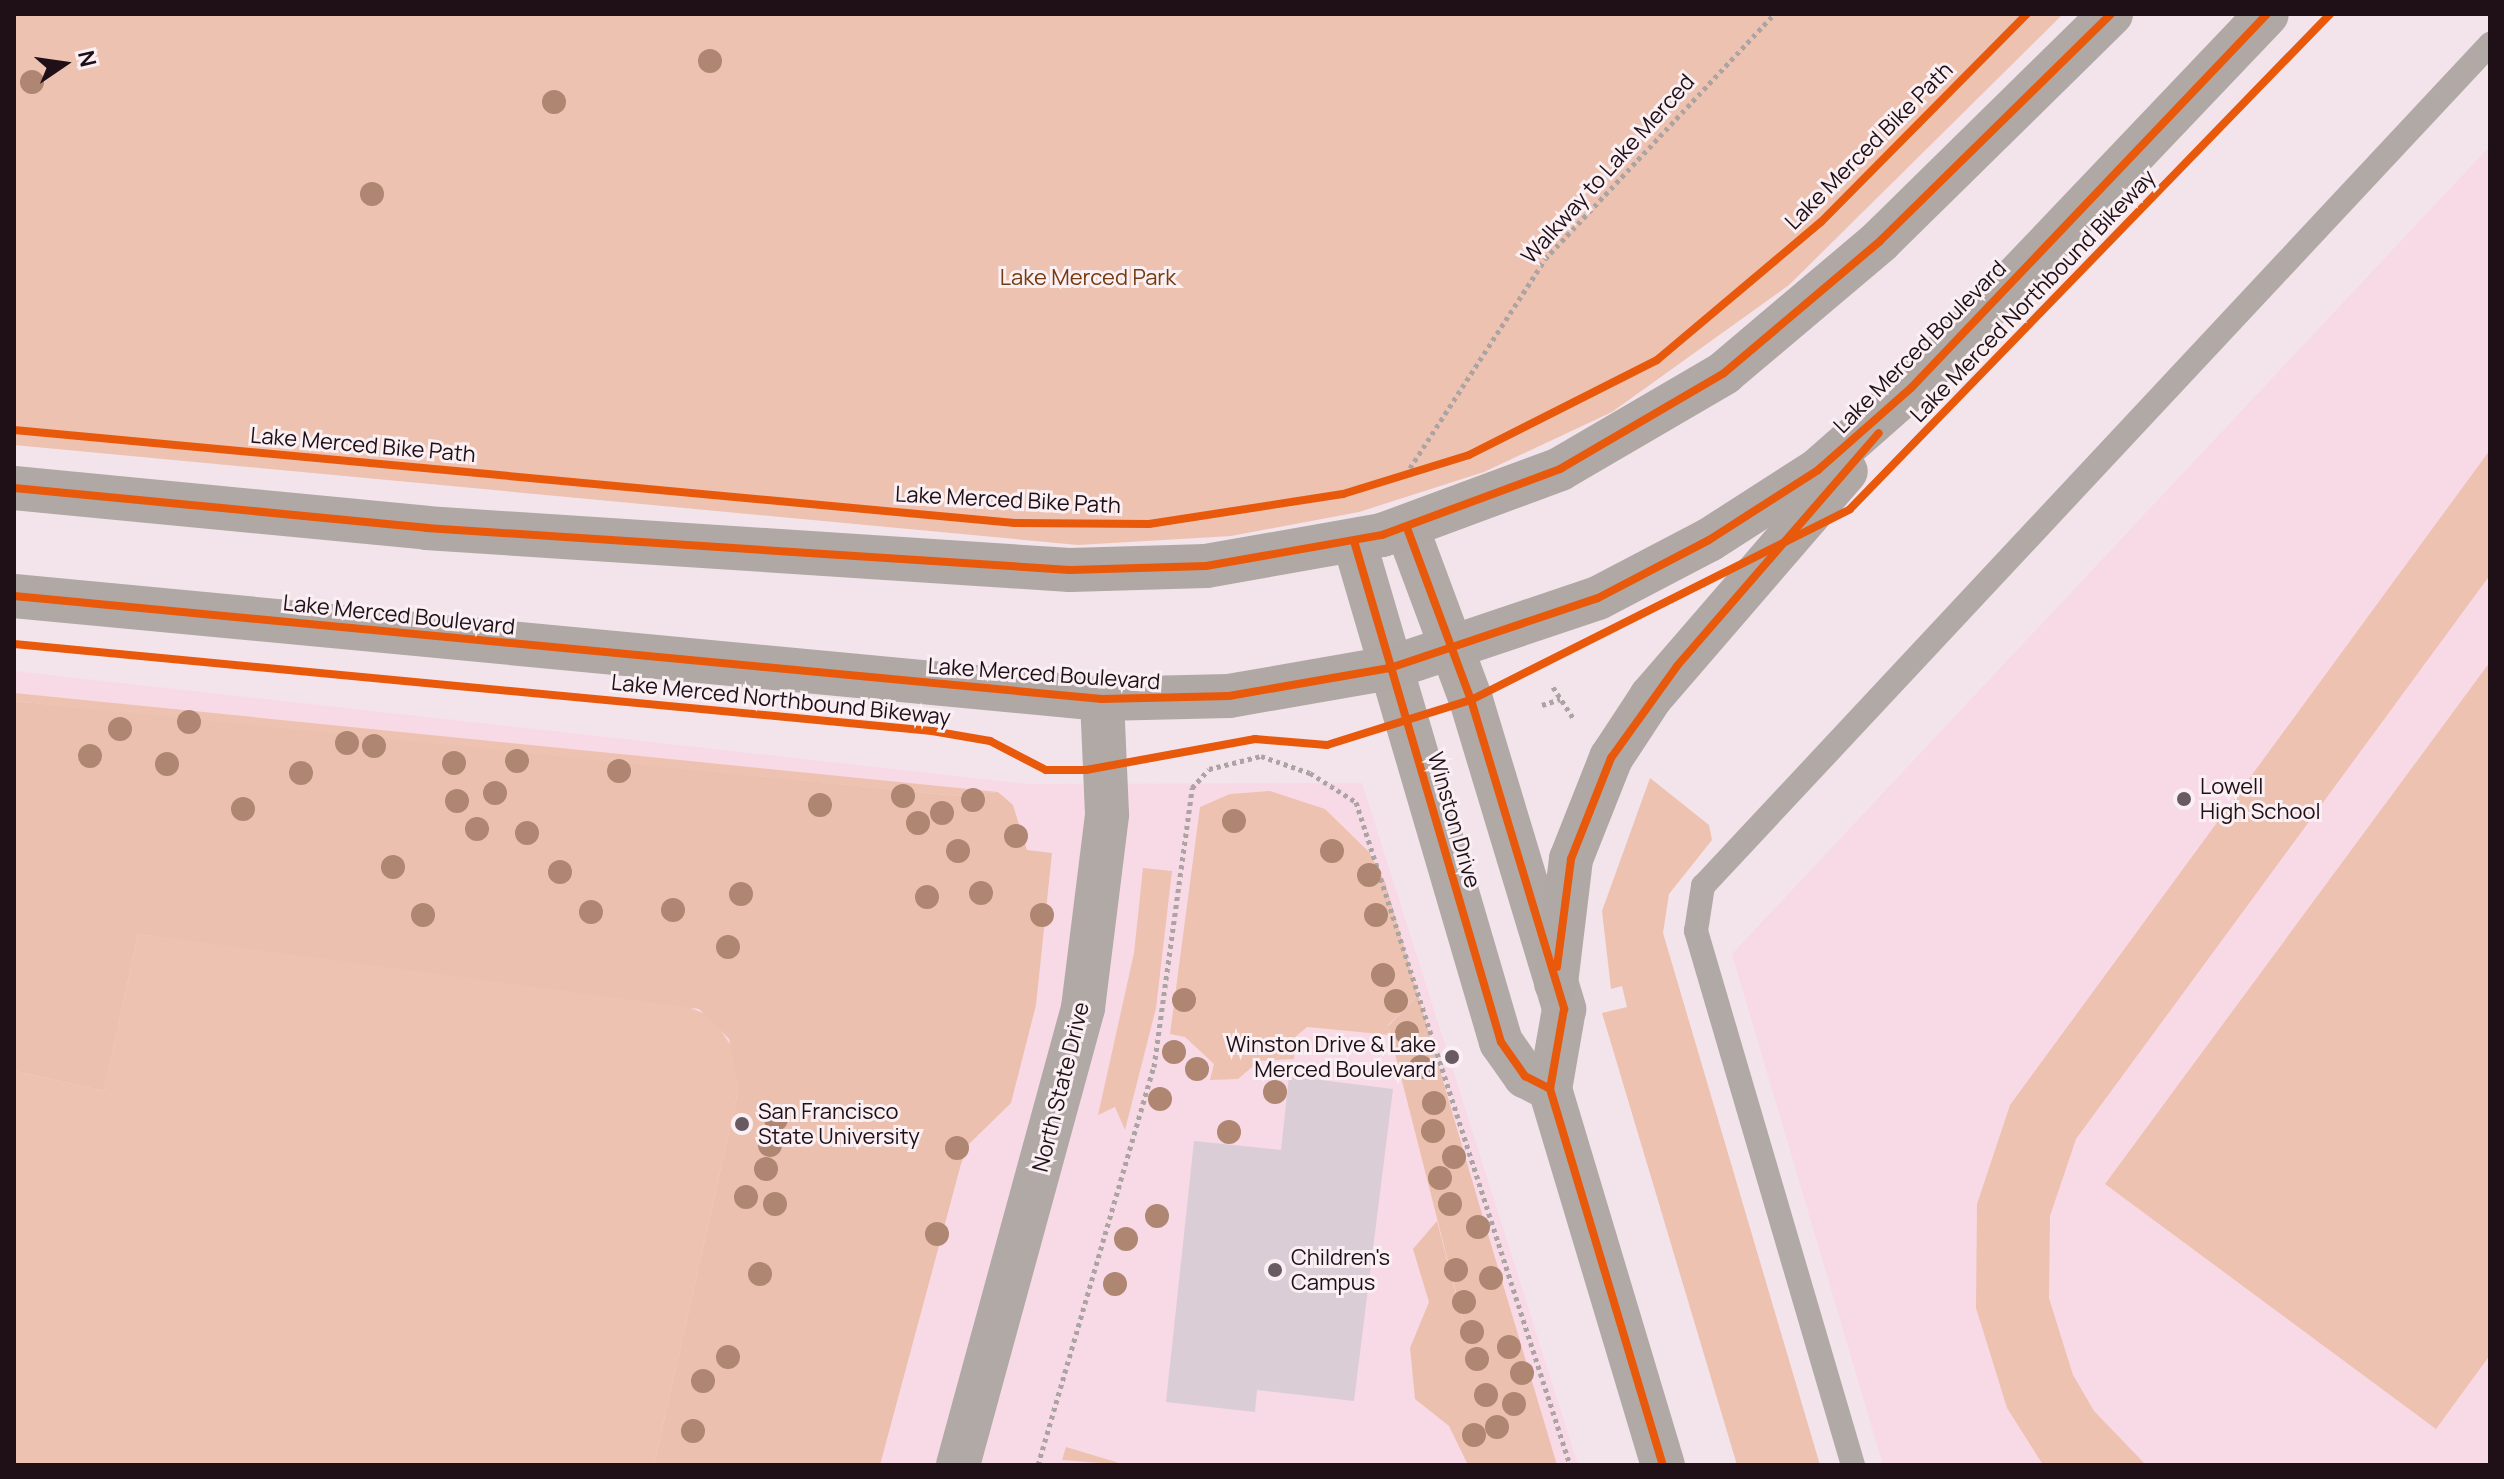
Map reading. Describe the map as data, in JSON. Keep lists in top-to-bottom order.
{
  "streets": {
    "main road": ["Lake Merced Boulevard"],
    "street": ["Winston Drive", "North State Drive"],
    "path": ["Walkway to Lake Merced"],
    "cycle path": ["Lake Merced Bike Path", "Lake Merced Northbound Bikeway"]
  },
  "crossings": [
    ["Lake Merced Boulevard", "Winston Drive"],
    ["Lake Merced Boulevard", "North State Drive"]
  ],
  "parks": ["Lake Merced Park"],
  "places": [
    "Lowell High School",
    "Winston Drive & Lake Merced Boulevard",
    "San Francisco State University",
    "Children's Campus"
  ],
  "north": "right"
}
